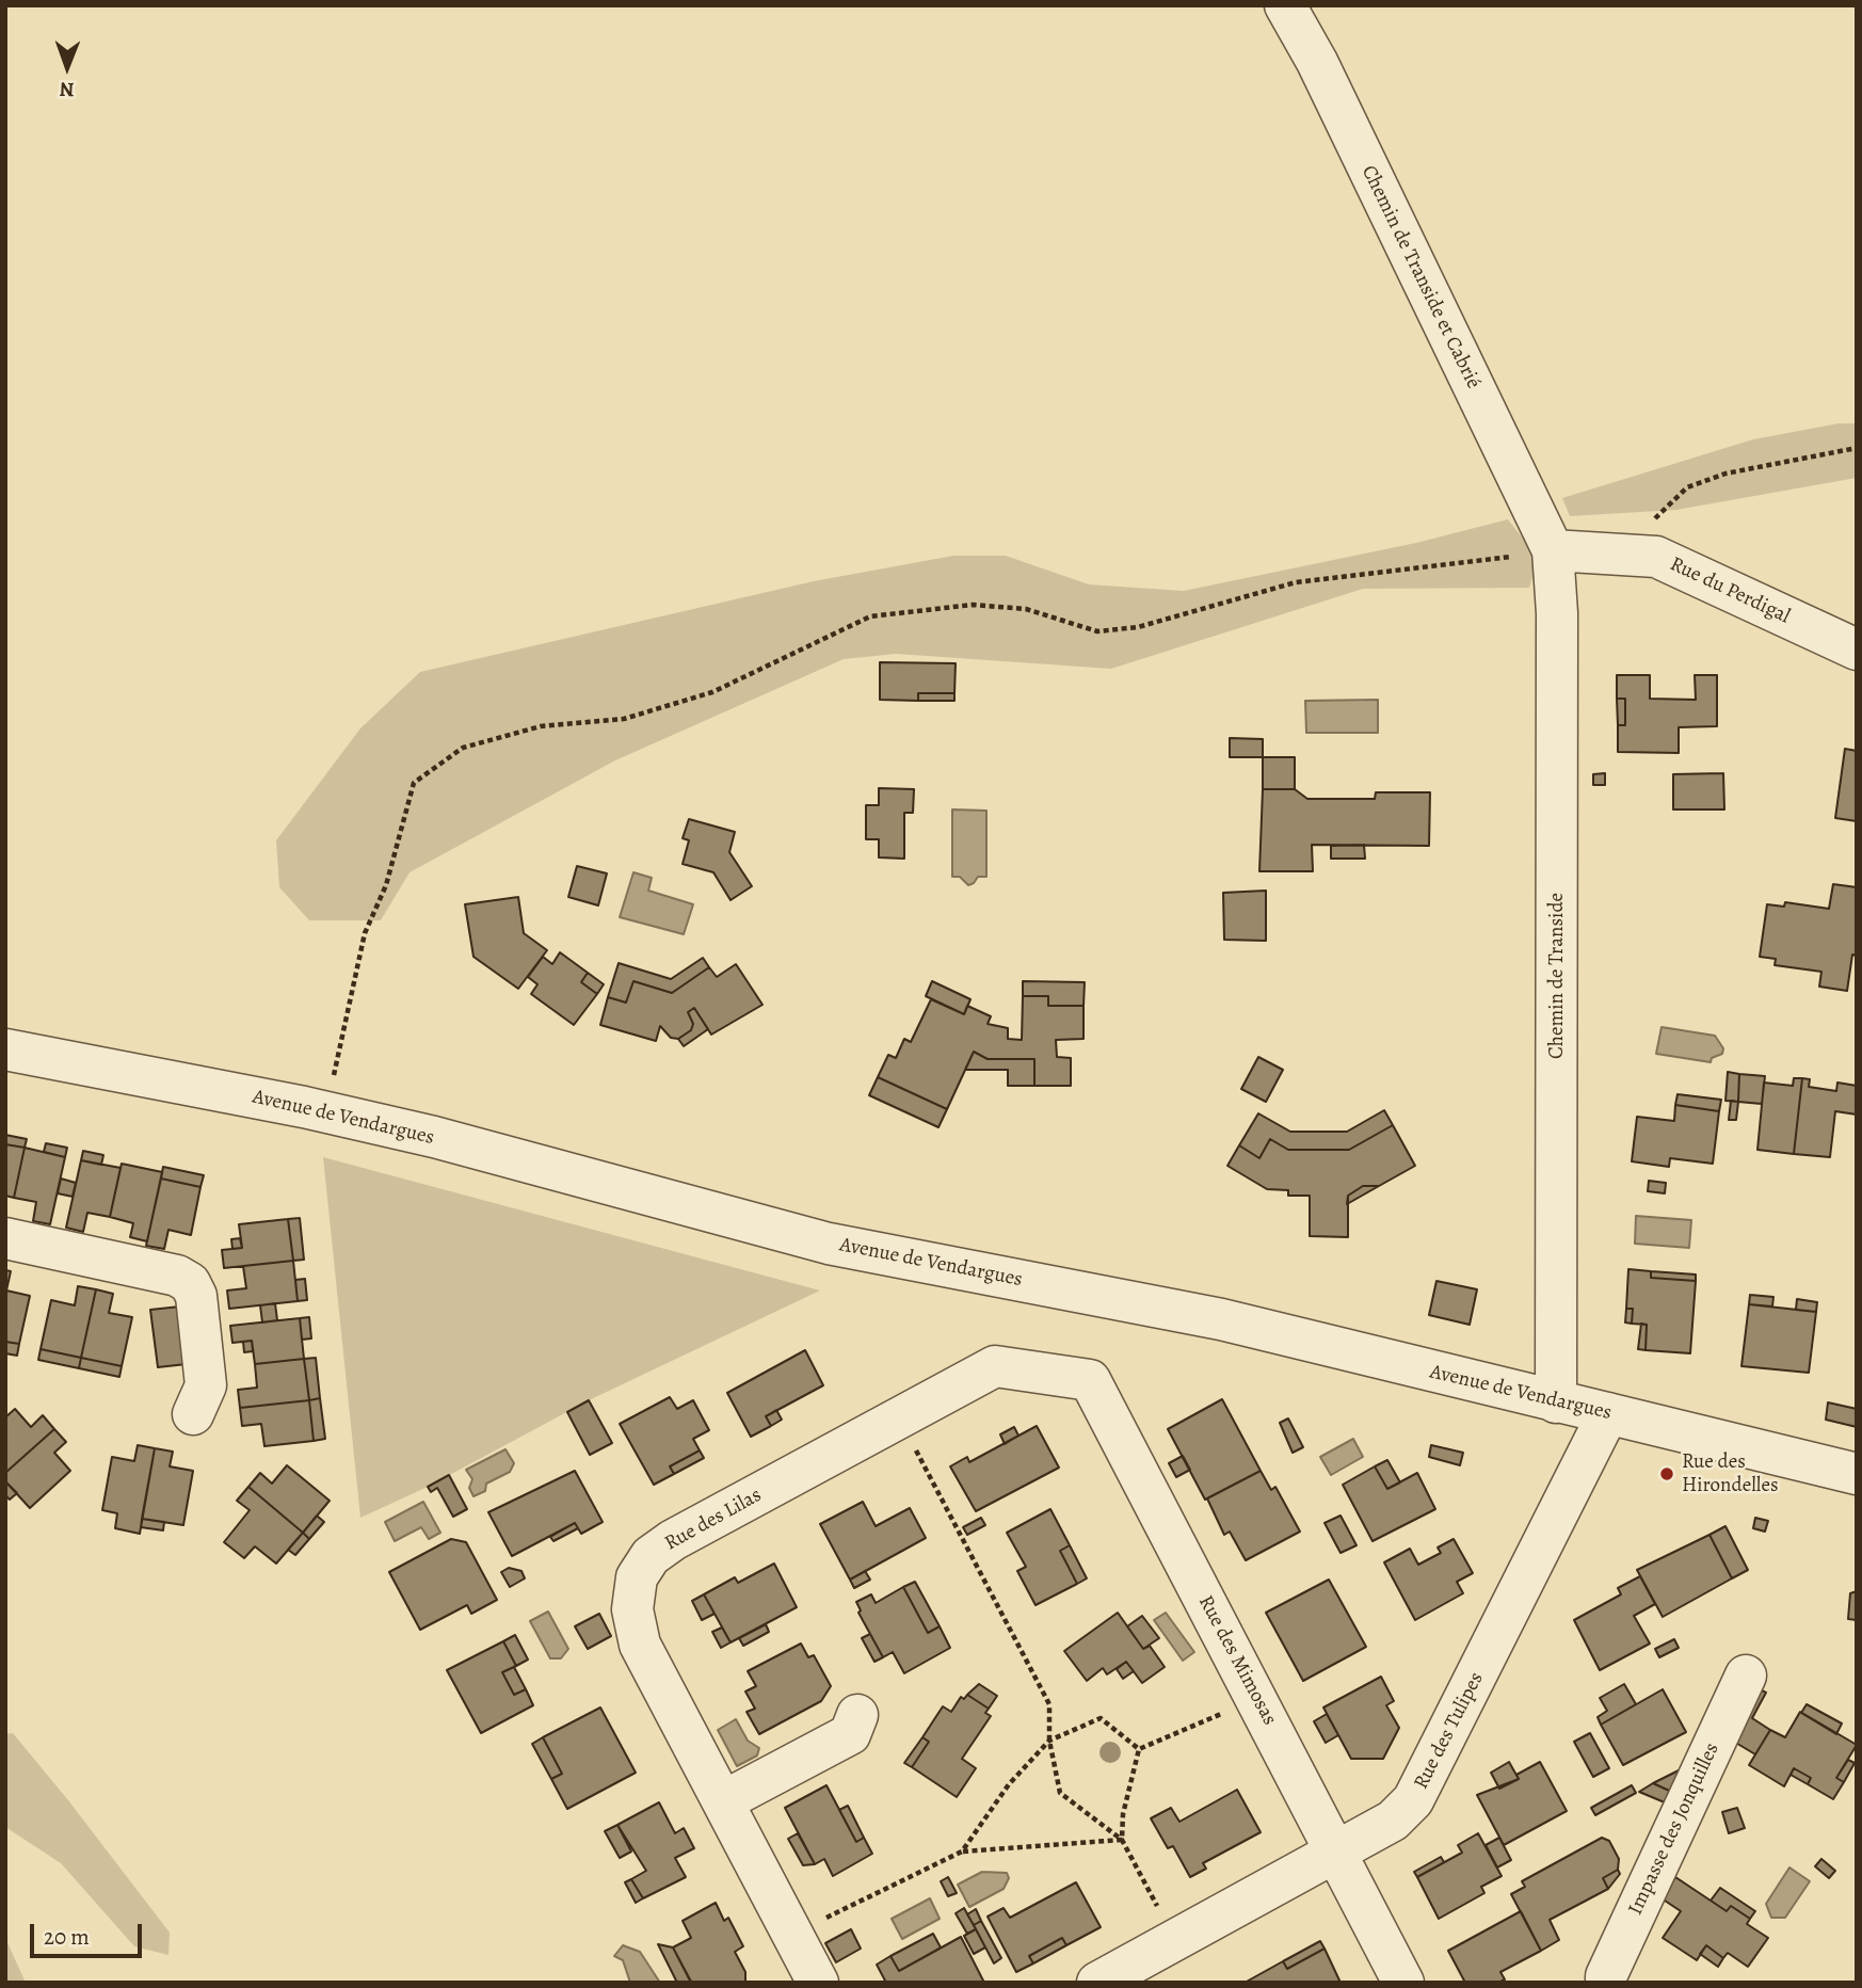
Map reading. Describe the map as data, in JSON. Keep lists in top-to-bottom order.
{
  "streets": {
    "street": [
      "Chemin de Transide et Cabrié",
      "Rue du Perdigal",
      "Chemin de Transide",
      "Avenue de Vendargues",
      "Rue des Lilas",
      "Rue des Mimosas",
      "Rue des Tulipes",
      "Impasse des Jonquilles"
    ]
  },
  "crossings": [
    ["Chemin de Transide et Cabrié", "Rue du Perdigal"],
    ["Chemin de Transide et Cabrié", "Chemin de Transide"],
    ["Rue du Perdigal", "Chemin de Transide"],
    ["Chemin de Transide", "Avenue de Vendargues"],
    ["Avenue de Vendargues", "Rue des Tulipes"],
    ["Rue des Lilas", "Rue des Mimosas"],
    ["Rue des Mimosas", "Rue des Tulipes"]
  ],
  "places": ["Rue des Hirondelles"],
  "scale_bar": "20 m",
  "north": "bottom"
}
